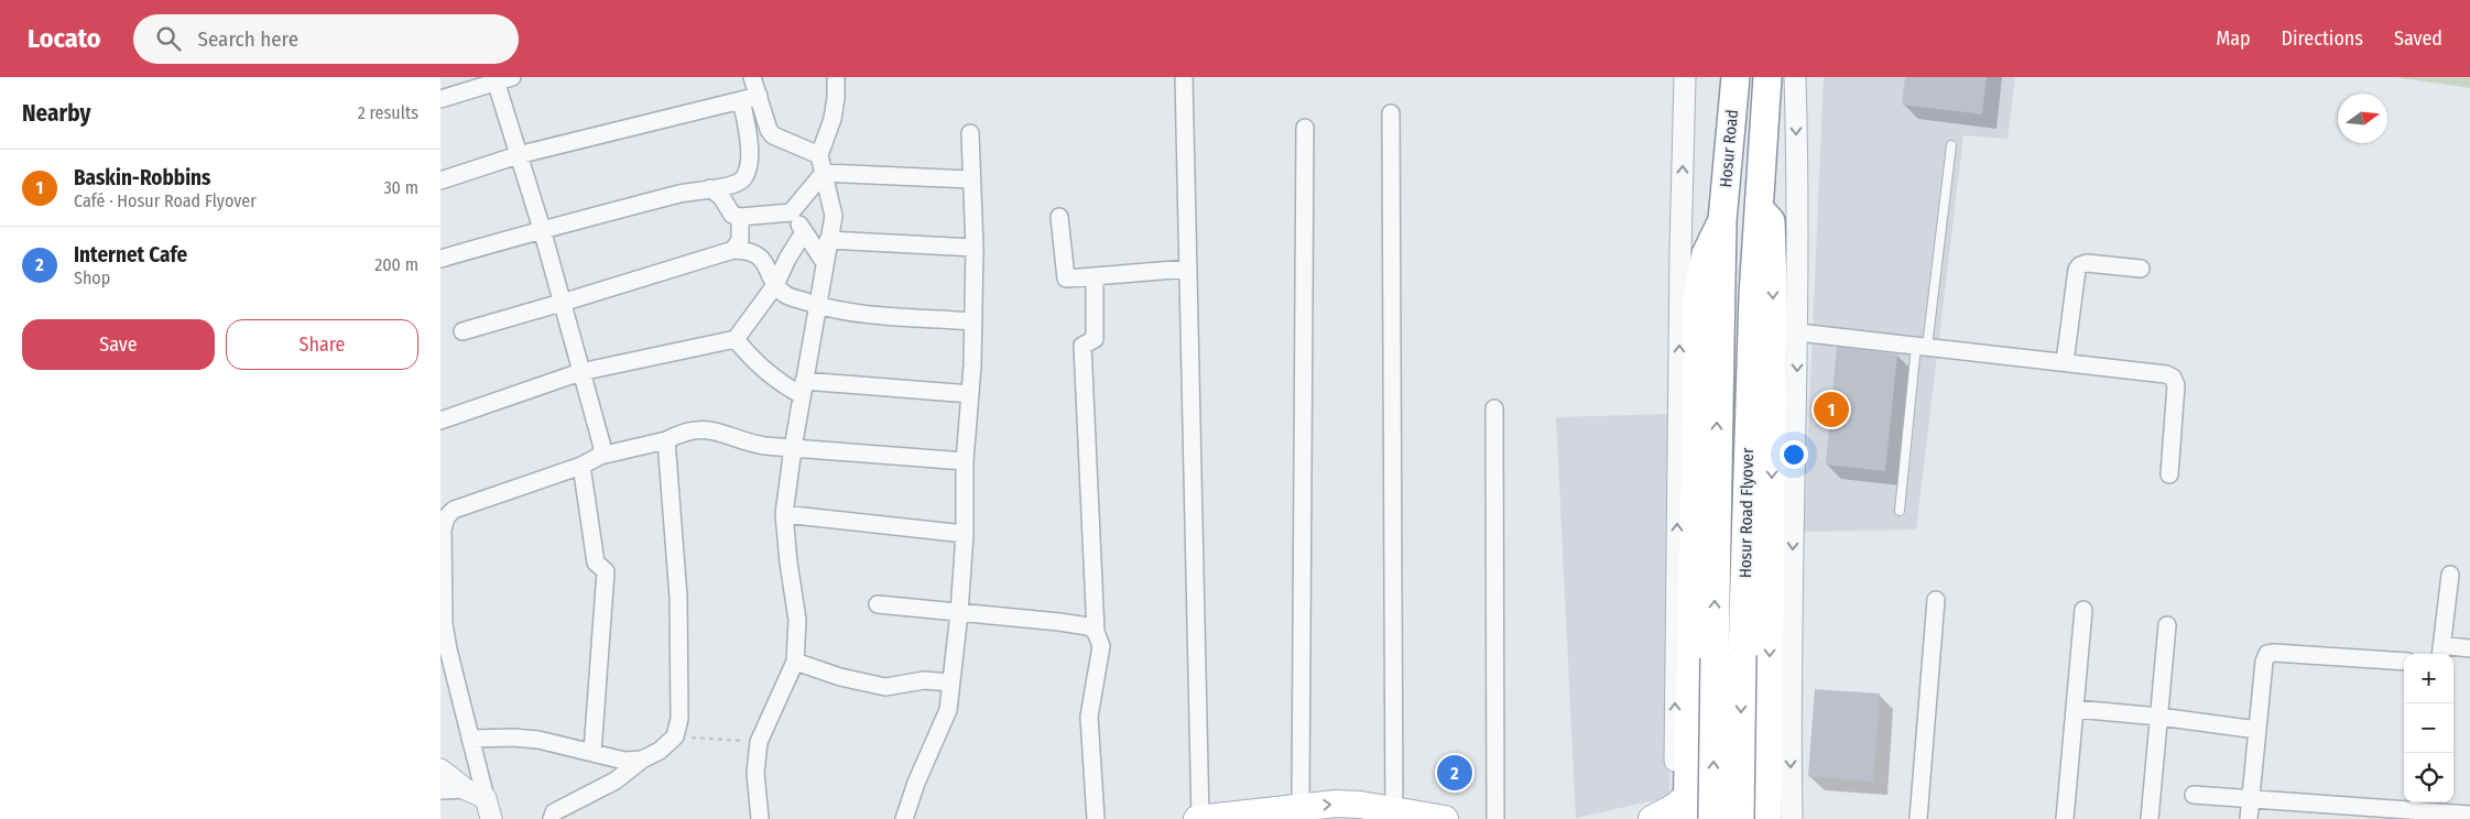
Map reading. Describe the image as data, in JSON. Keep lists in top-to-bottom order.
{
  "streets": {
    "highway": ["Hosur Road", "Hosur Road Flyover"]
  },
  "crossings": [
    ["Hosur Road", "Hosur Road Flyover"]
  ],
  "north": "right",
  "page": {
    "header": "Locato",
    "search": "Search here",
    "nav": ["Map", "Directions", "Saved"],
    "heading": ["Nearby", "2 results"],
    "list": [
      {
        "mark": "1",
        "name": "Baskin-Robbins",
        "note": "Café · Hosur Road Flyover",
        "value": "30 m"
      },
      {
        "mark": "2",
        "name": "Internet Cafe",
        "note": "Shop",
        "value": "200 m"
      }
    ],
    "buttons": ["Save", "Share"],
    "pins": ["1", "2"],
    "map_buttons": ["+", "−"]
  }
}
